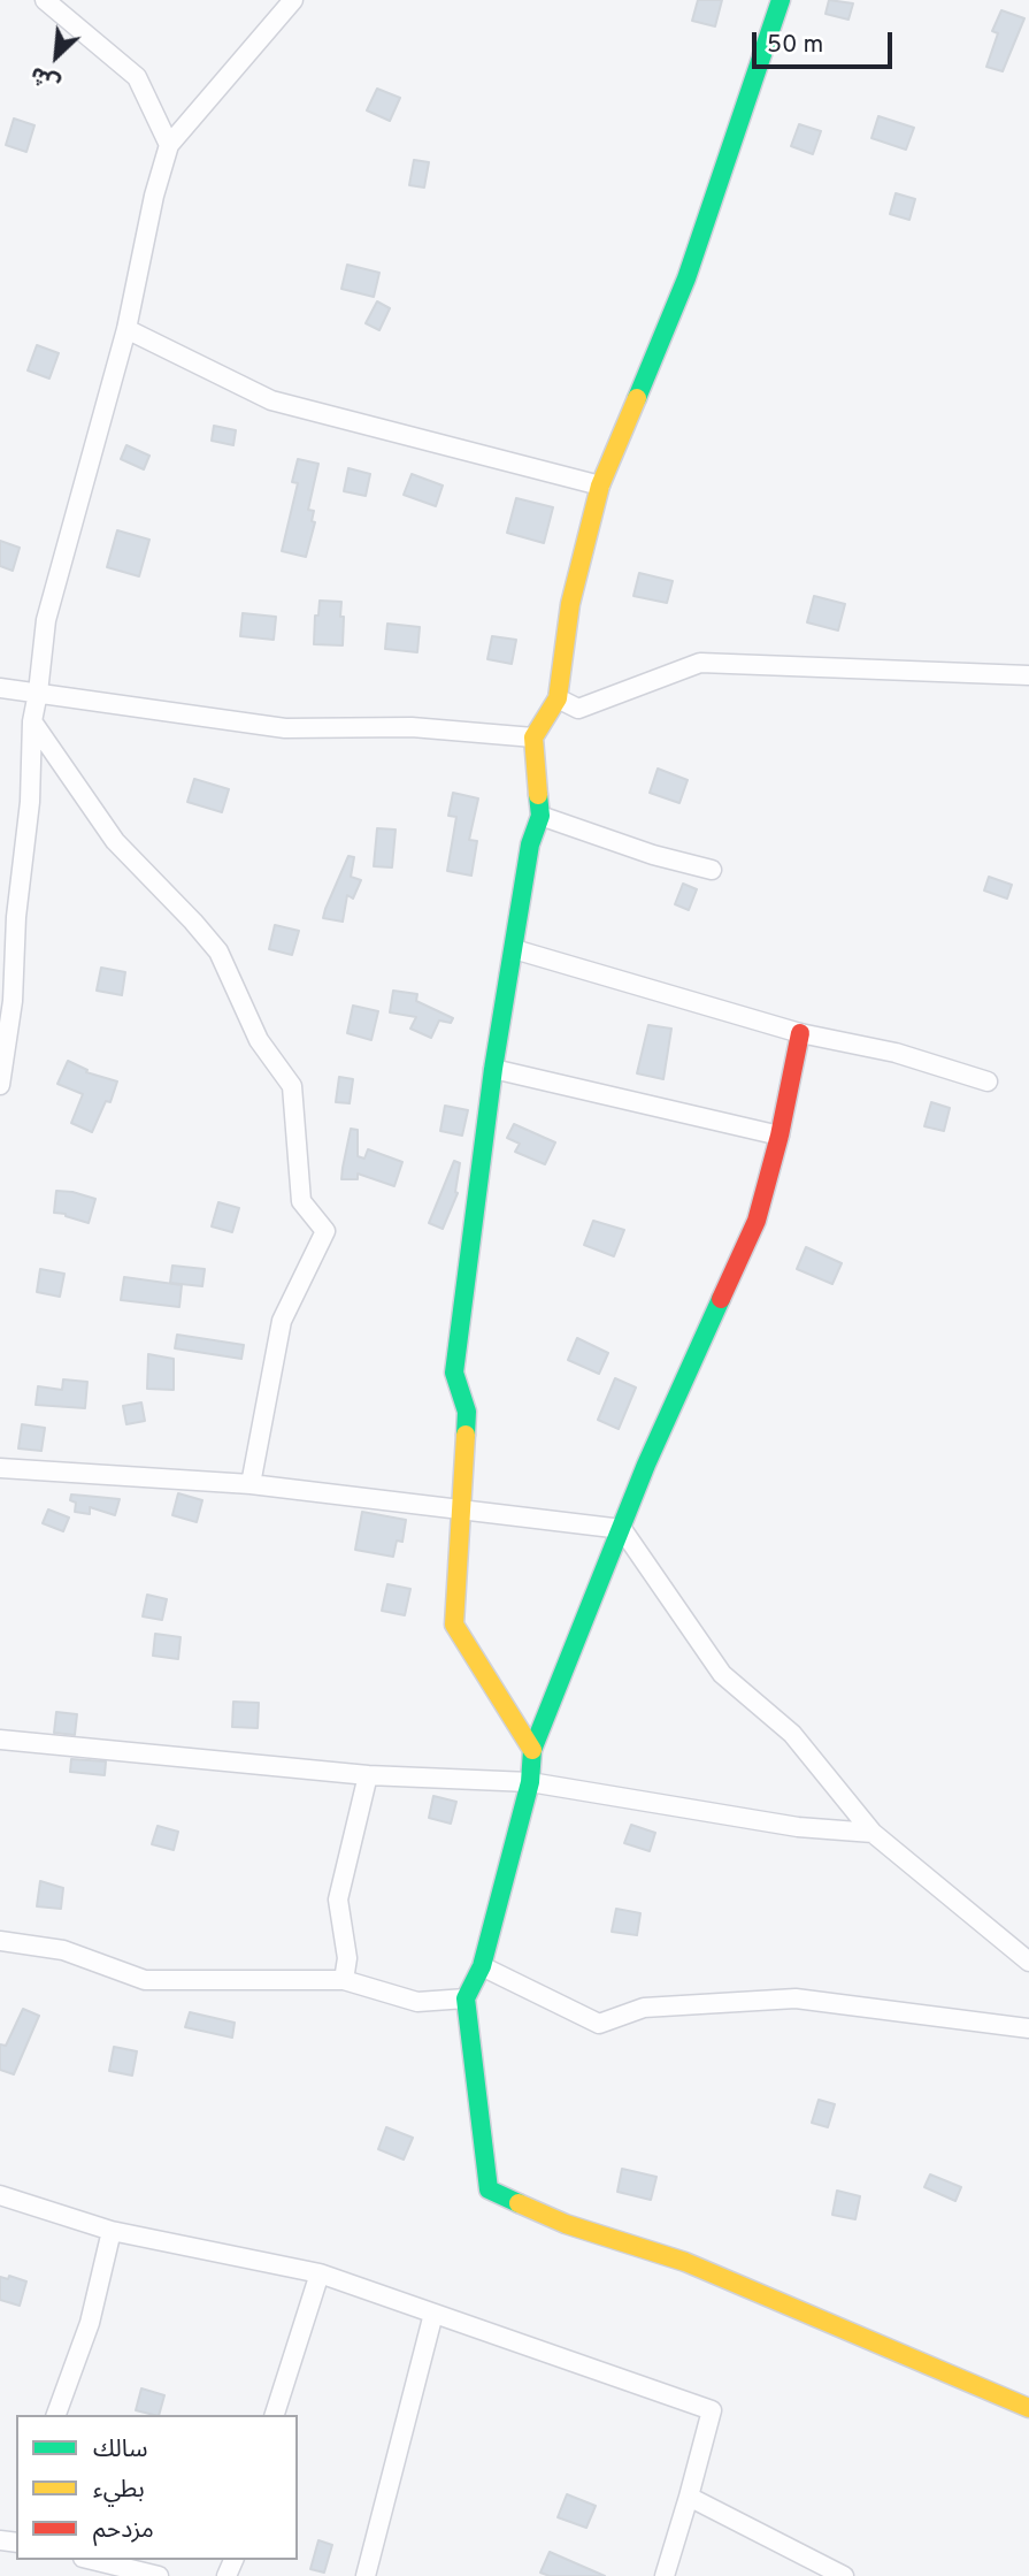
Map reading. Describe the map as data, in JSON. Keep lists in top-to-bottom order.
{
  "legend": ["سالك", "بطيء", "مزدحم"],
  "scale_bar": "50 m",
  "north": "bottom left"
}
